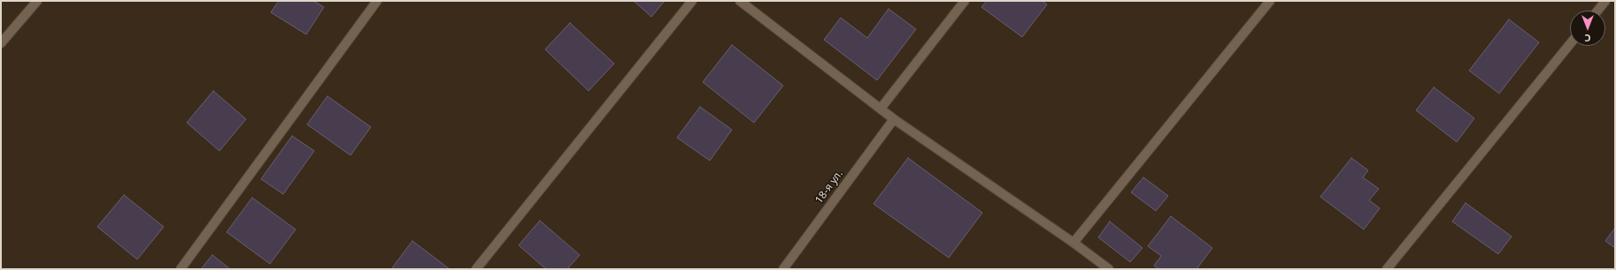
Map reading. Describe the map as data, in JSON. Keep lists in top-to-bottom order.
{
  "streets": {
    "street": ["18-я ул."]
  },
  "north": "bottom"
}
